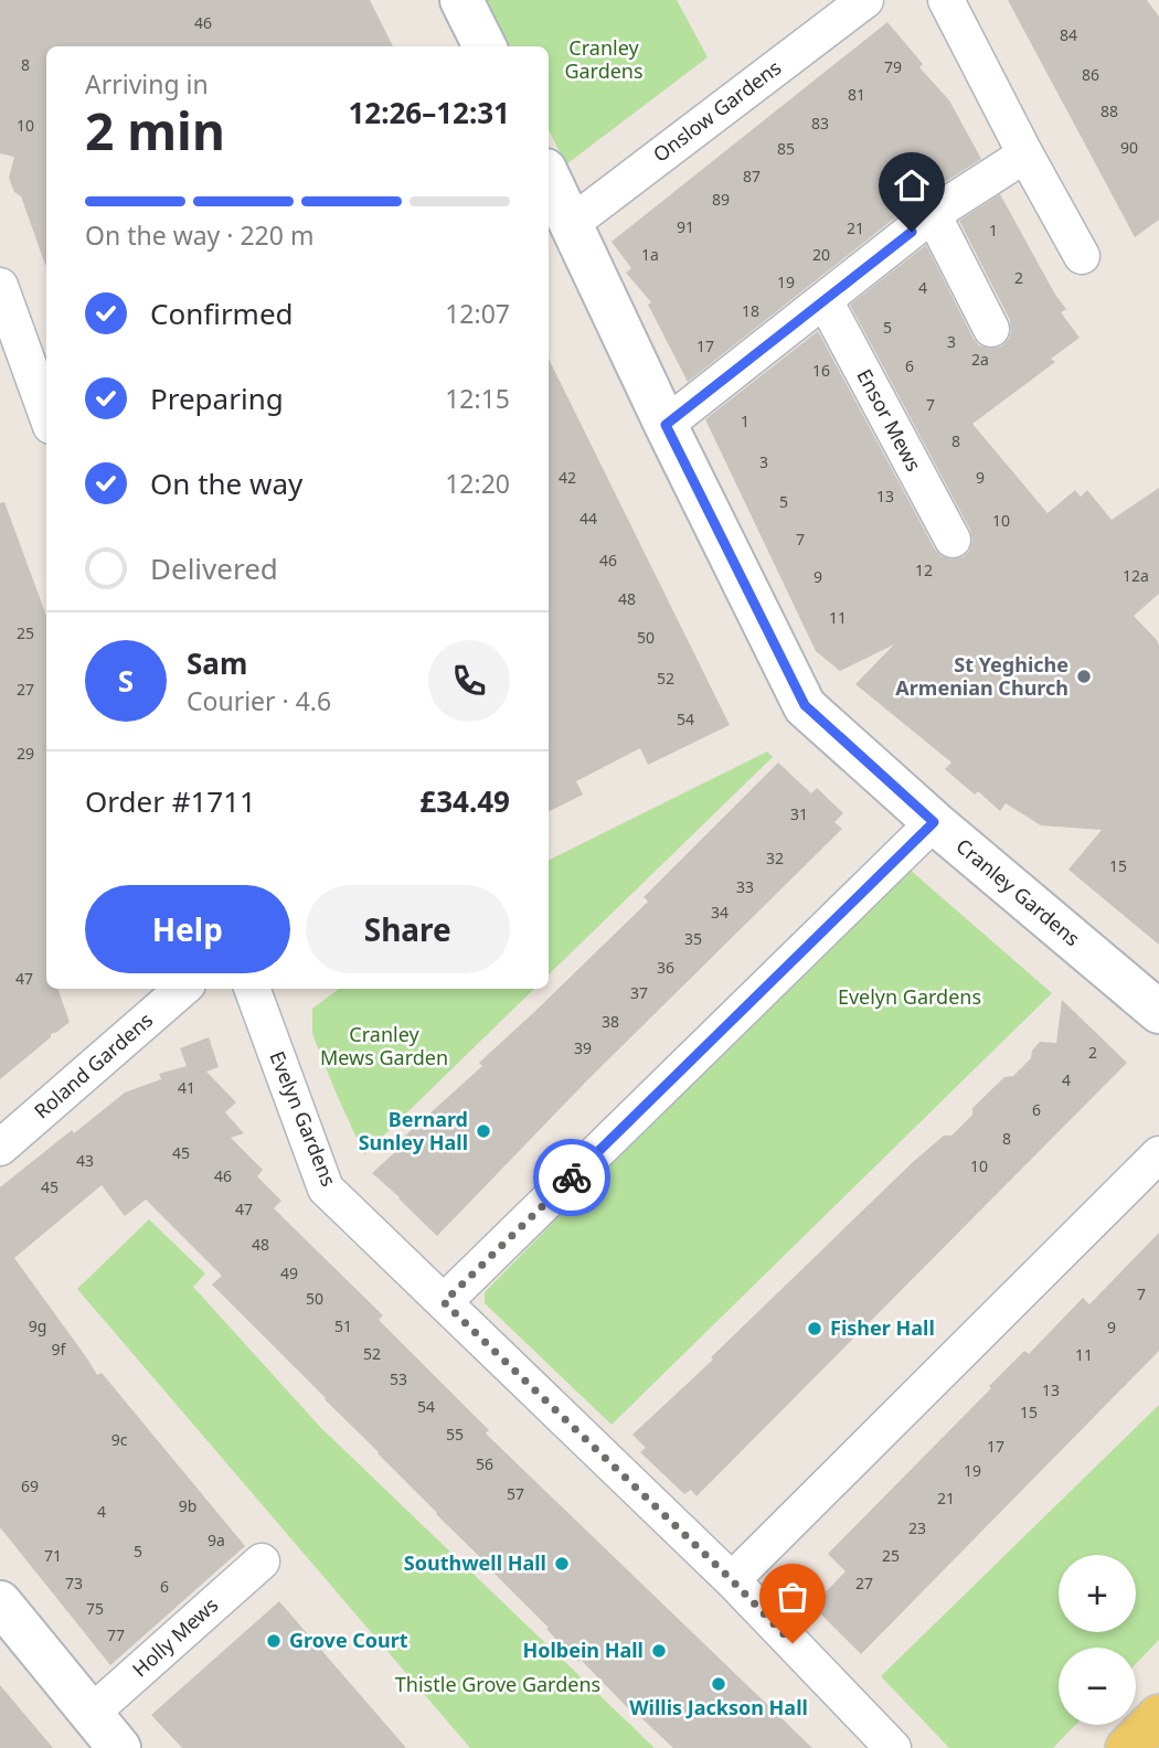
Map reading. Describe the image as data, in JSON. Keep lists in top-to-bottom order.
{
  "streets": {
    "street": [
      "Onslow Gardens",
      "Ensor Mews",
      "Cranley Gardens",
      "Roland Gardens",
      "Evelyn Gardens",
      "Holly Mews"
    ]
  },
  "crossings": [
    ["Onslow Gardens", "Cranley Gardens"]
  ],
  "parks": [
    "Cranley Gardens",
    "Evelyn Gardens",
    "Cranley Mews Garden",
    "Thistle Grove Gardens"
  ],
  "places": [
    "St Yeghiche Armenian Church",
    "Bernard Sunley Hall",
    "Fisher Hall",
    "Southwell Hall",
    "Grove Court",
    "Holbein Hall",
    "Willis Jackson Hall"
  ],
  "house_numbers": [
    "46",
    "84",
    "8",
    "79",
    "86",
    "81",
    "88",
    "83",
    "10",
    "90",
    "85",
    "87",
    "89",
    "91",
    "21",
    "1",
    "1a",
    "20",
    "2",
    "19",
    "4",
    "18",
    "5",
    "3",
    "17",
    "2a",
    "6",
    "16",
    "7",
    "1",
    "8",
    "3",
    "42",
    "9",
    "13",
    "5",
    "44",
    "10",
    "7",
    "46",
    "12",
    "12a",
    "9",
    "48",
    "11",
    "25",
    "50",
    "52",
    "27",
    "54",
    "29",
    "31",
    "32",
    "15",
    "33",
    "34",
    "35",
    "36",
    "47",
    "37",
    "38",
    "39",
    "2",
    "4",
    "41",
    "6",
    "8",
    "45",
    "43",
    "10",
    "46",
    "45",
    "47",
    "48",
    "49",
    "7",
    "50",
    "9g",
    "51",
    "9",
    "9f",
    "52",
    "11",
    "53",
    "13",
    "54",
    "15",
    "55",
    "9c",
    "17",
    "56",
    "19",
    "69",
    "57",
    "21",
    "9b",
    "4",
    "23",
    "9a",
    "5",
    "71",
    "25",
    "73",
    "27",
    "6",
    "75",
    "77"
  ],
  "page": {
    "heading": ["2 min", "Arriving in", "12:26–12:31"],
    "panel": [
      "Sam",
      "Courier · 4.6",
      "Order #1711",
      "£34.49"
    ],
    "bar": "On the way · 220 m",
    "list": [
      ["Confirmed", "12:07"],
      ["Preparing", "12:15"],
      ["On the way", "12:20"],
      "Delivered"
    ],
    "round": "S",
    "buttons": ["Help", "Share"],
    "map_buttons": ["+", "−"]
  }
}
